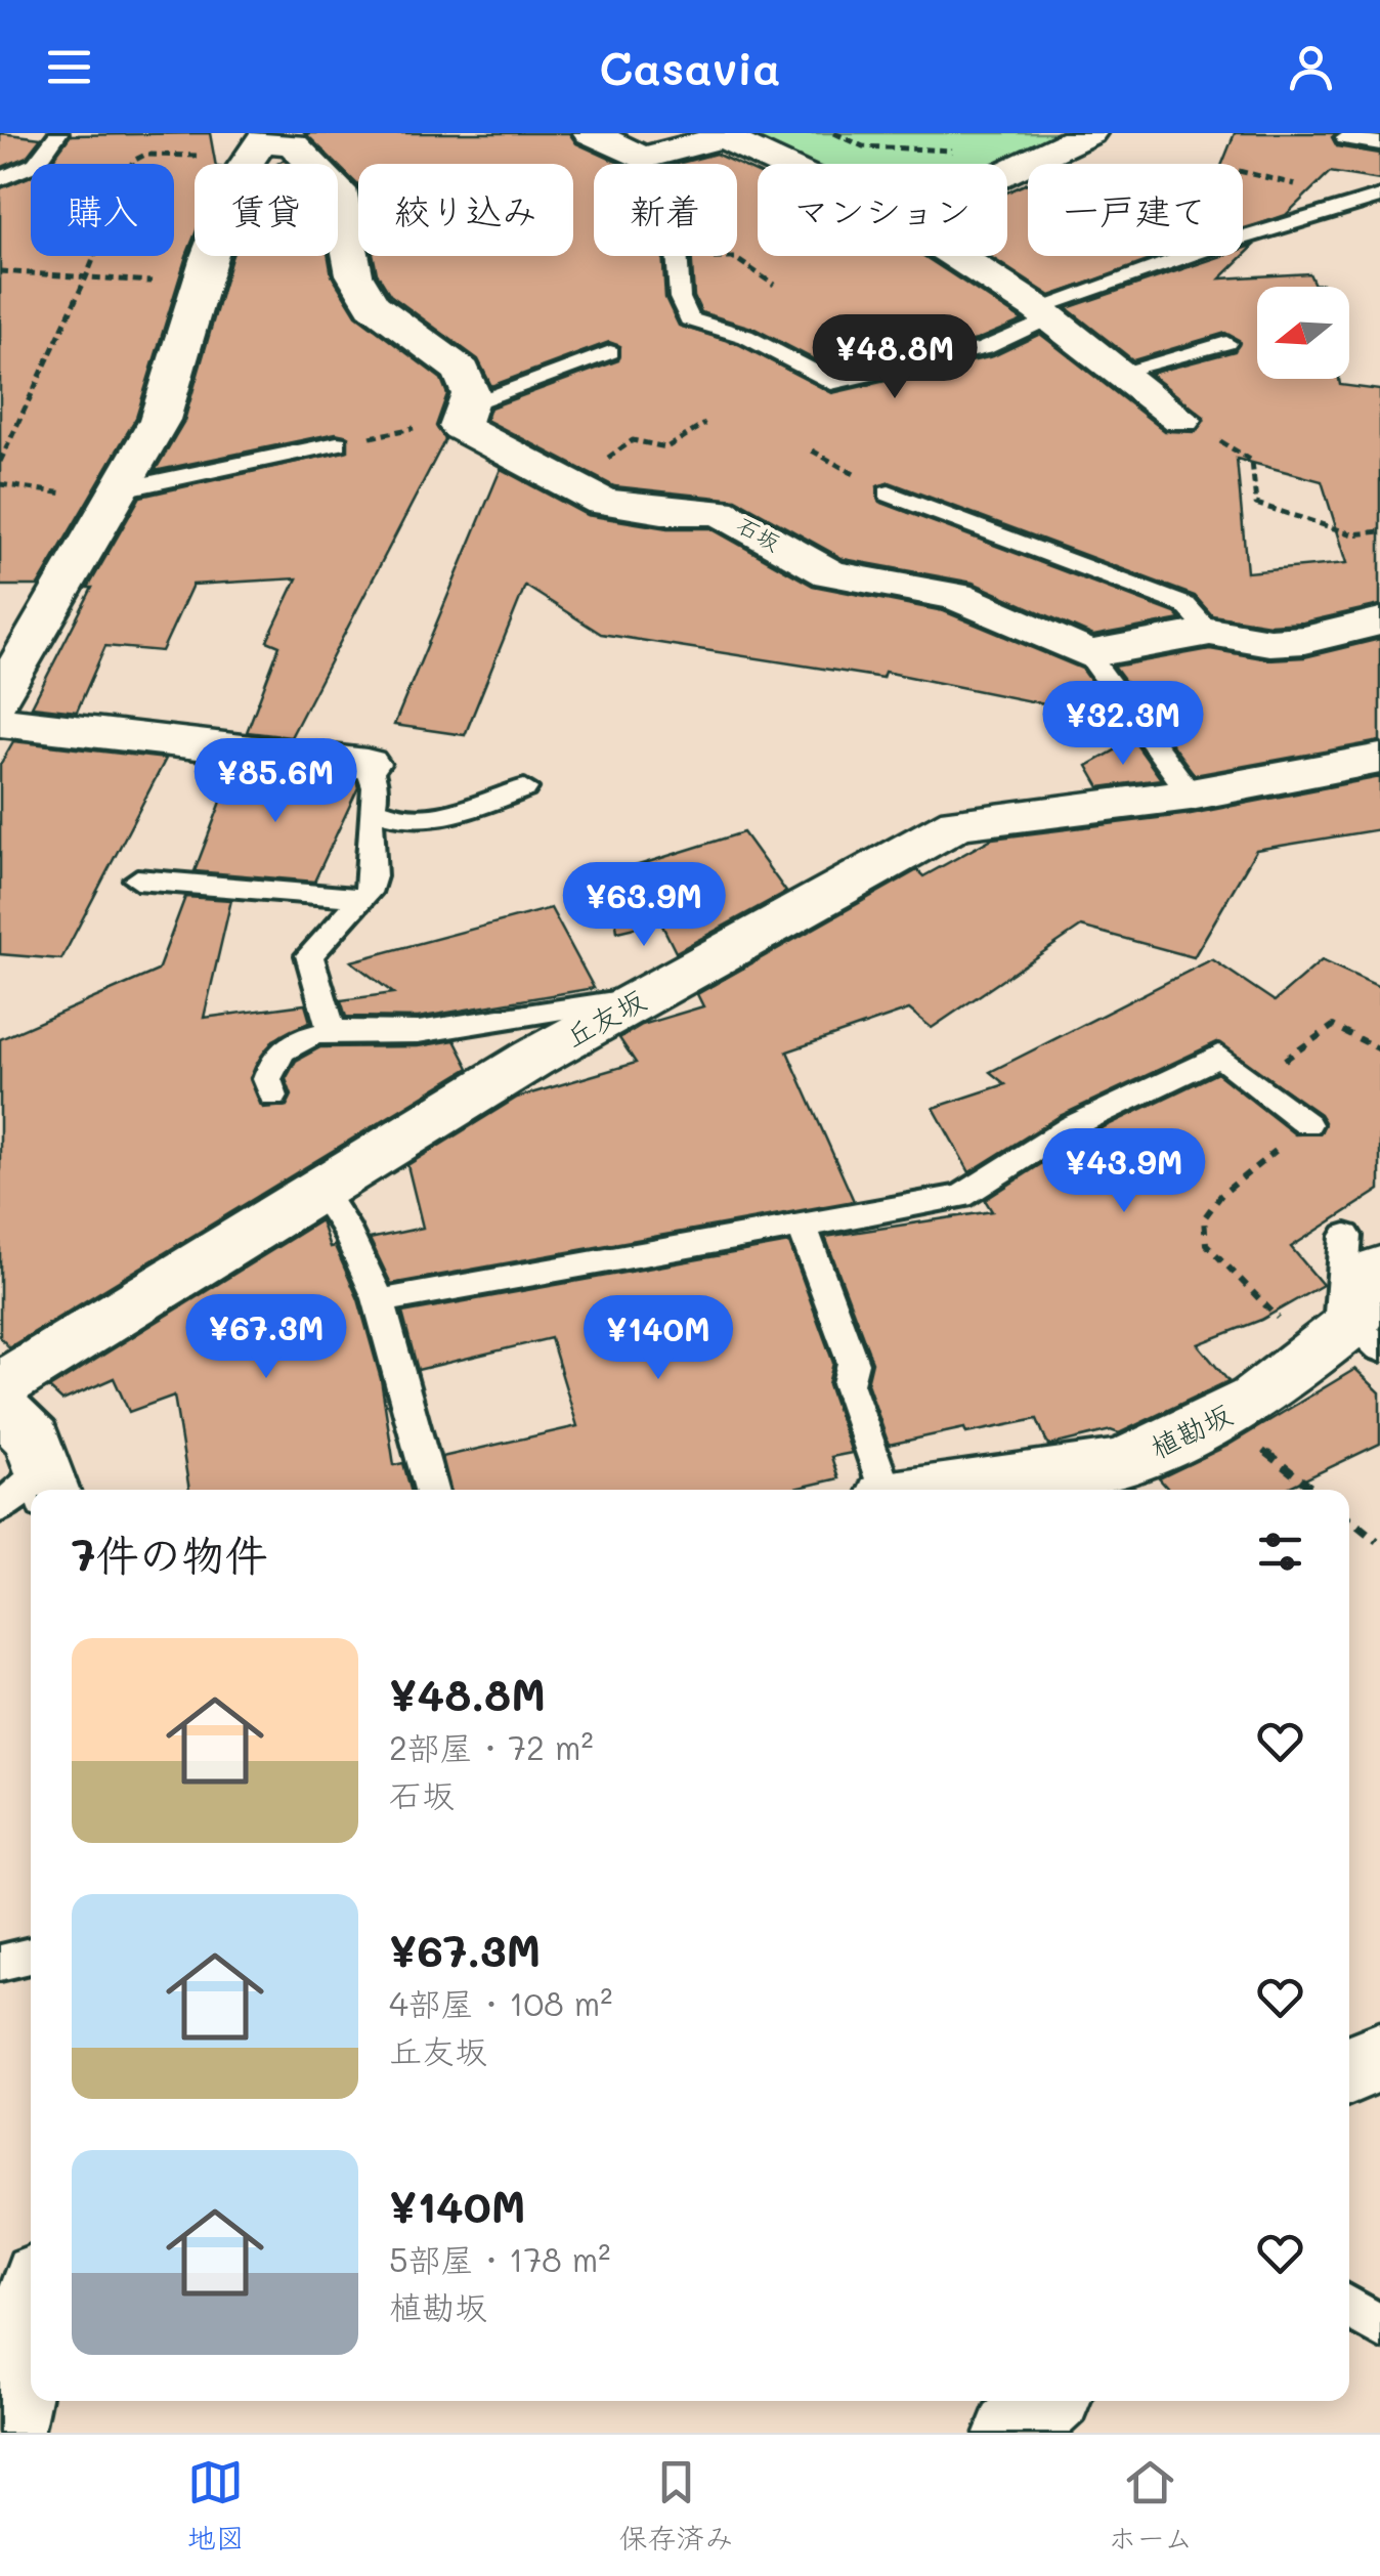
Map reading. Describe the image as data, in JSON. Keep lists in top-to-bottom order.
{
  "streets": {
    "street": ["石坂", "丘友坂", "植勘坂"]
  },
  "north": "left",
  "page": {
    "header": "Casavia",
    "chip": [
      "購入",
      "賃貸",
      "絞り込み",
      "新着",
      "マンション",
      "一戸建て"
    ],
    "price": [
      "¥48.8M",
      "¥32.3M",
      "¥85.6M",
      "¥63.9M",
      "¥43.9M",
      "¥67.3M",
      "¥140M"
    ],
    "heading": "7件の物件",
    "list": [
      {
        "name": "¥48.8M",
        "note": "2部屋 · 72 m² · 石坂"
      },
      {
        "name": "¥67.3M",
        "note": "4部屋 · 108 m² · 丘友坂"
      },
      {
        "name": "¥140M",
        "note": "5部屋 · 178 m² · 植勘坂"
      }
    ],
    "tabs": ["地図", "保存済み", "ホーム"]
  }
}
